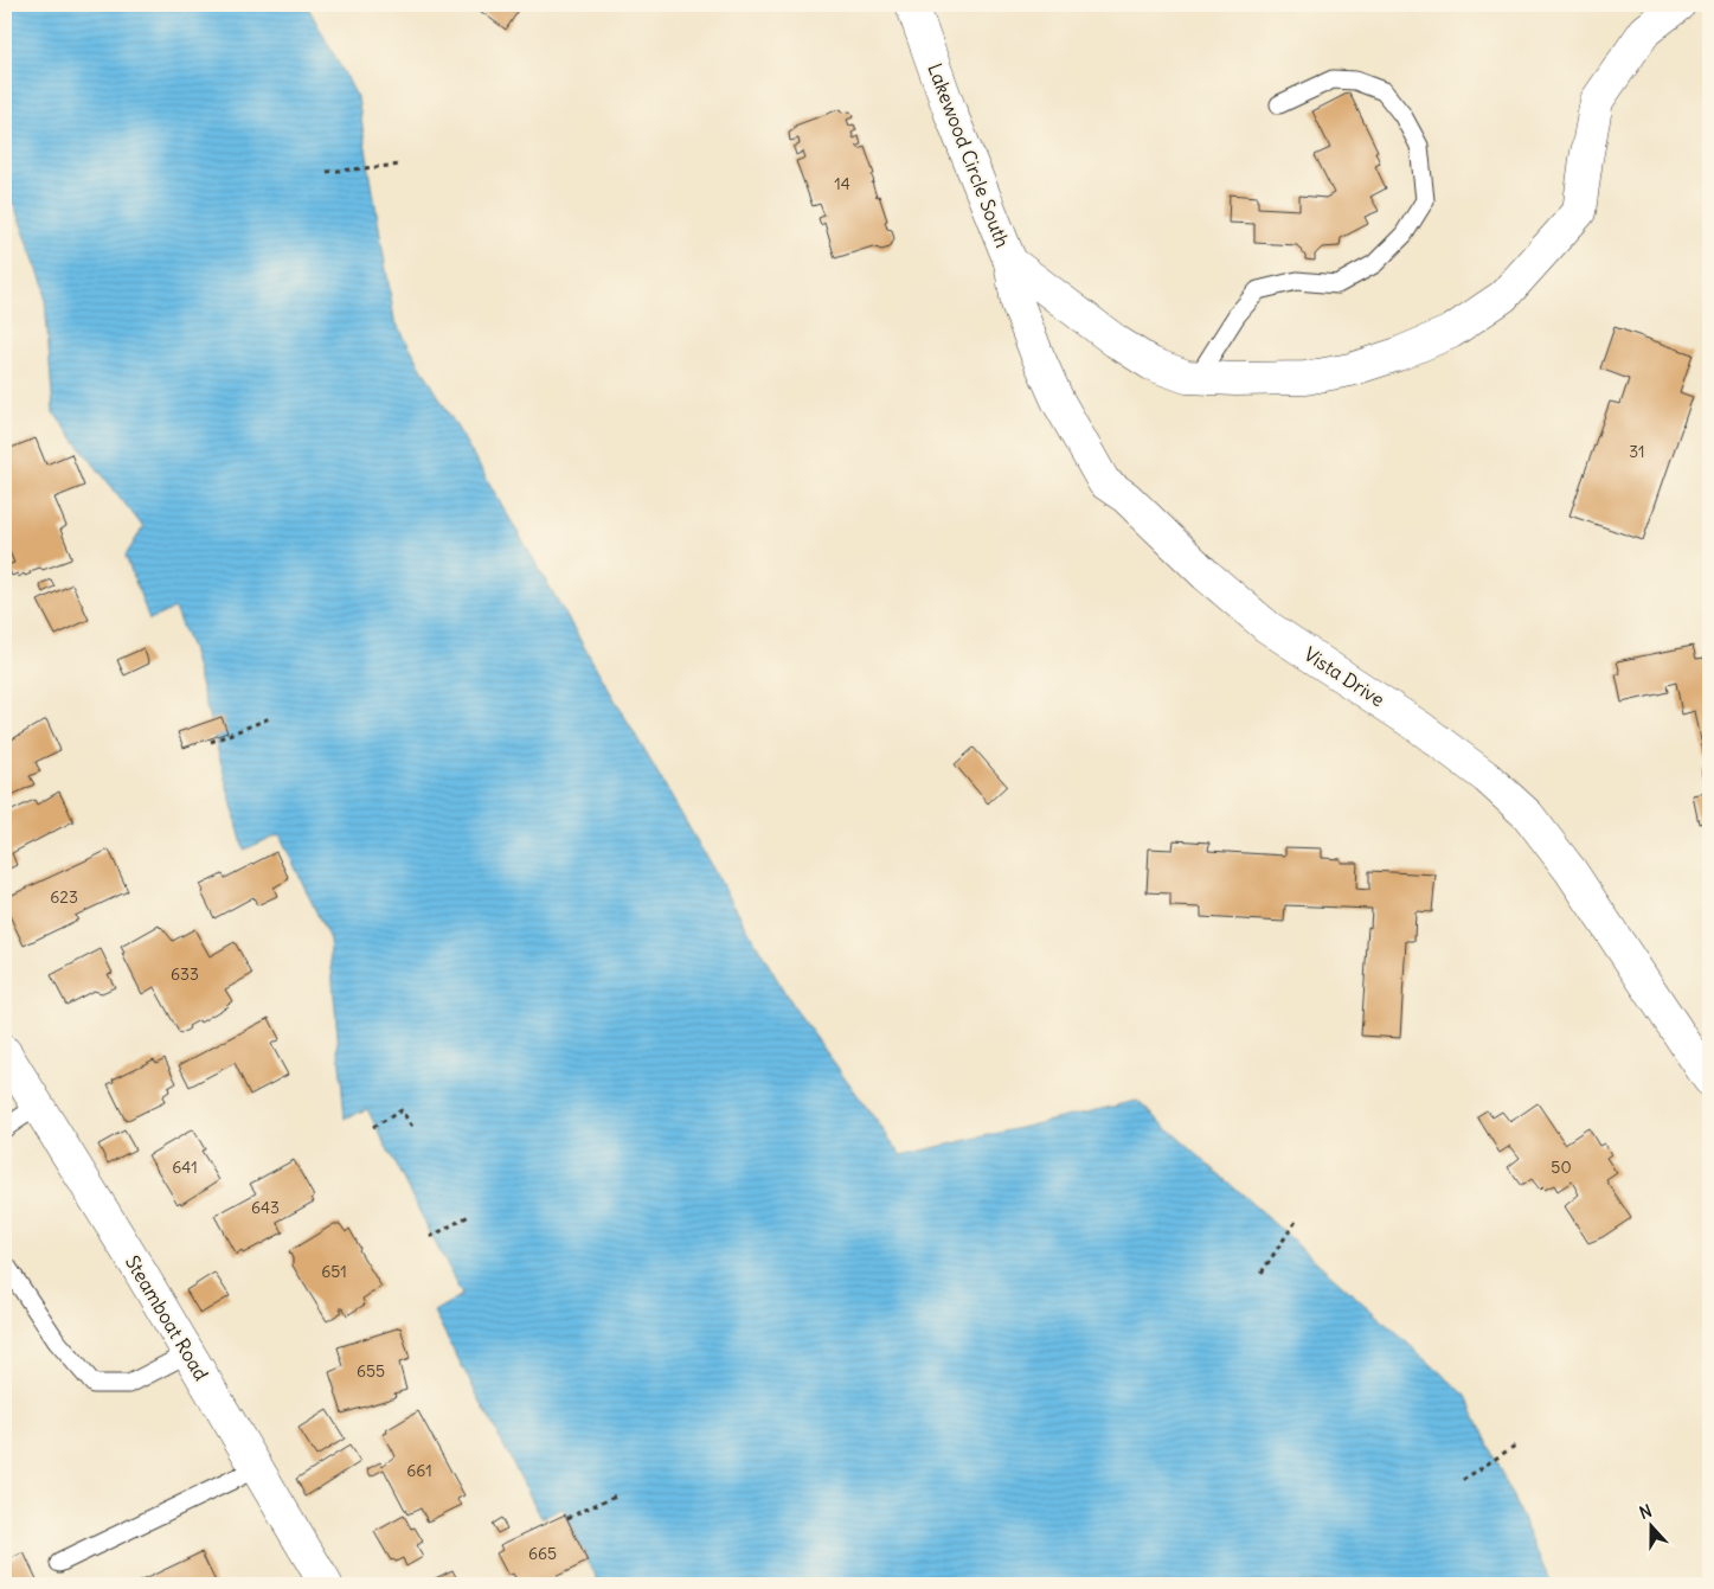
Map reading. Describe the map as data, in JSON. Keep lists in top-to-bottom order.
{
  "streets": {
    "street": ["Lakewood Circle South", "Vista Drive", "Steamboat Road"]
  },
  "crossings": [
    ["Lakewood Circle South", "Vista Drive"]
  ],
  "house_numbers": [
    "14",
    "31",
    "623",
    "633",
    "641",
    "50",
    "643",
    "651",
    "655",
    "661",
    "665"
  ],
  "north": "top"
}
